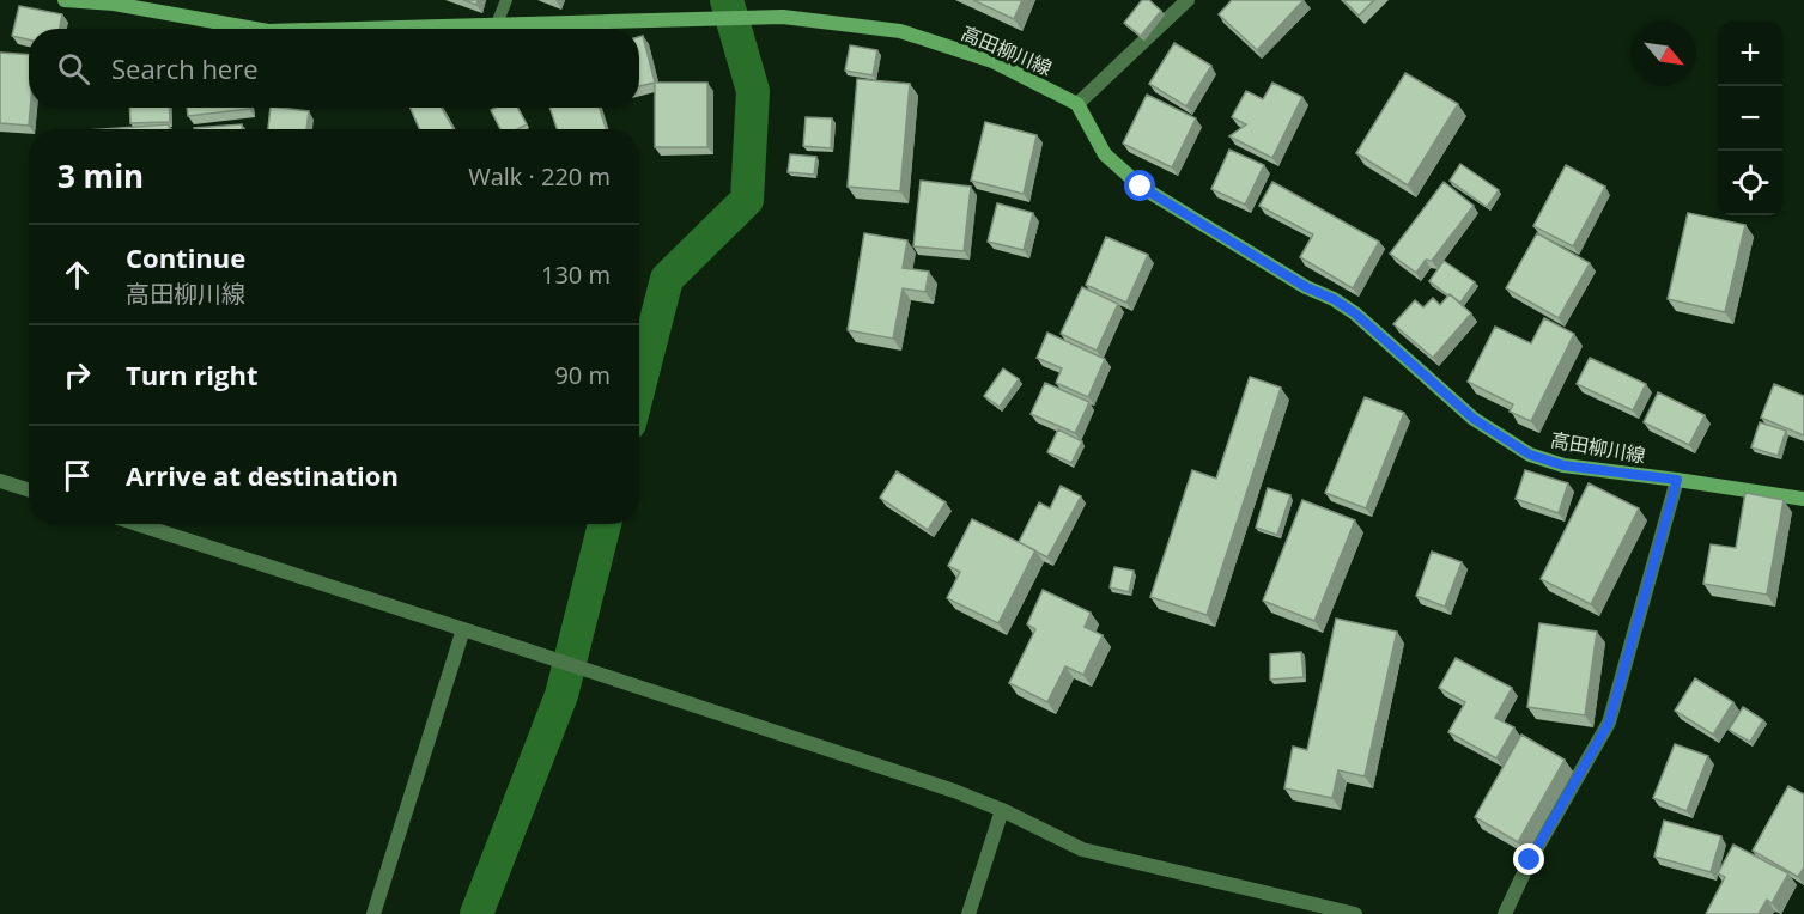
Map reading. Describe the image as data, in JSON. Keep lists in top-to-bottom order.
{
  "streets": {
    "main road": ["高田柳川線"]
  },
  "north": "bottom right",
  "page": {
    "map_buttons": ["+", "−"],
    "search": "Search here",
    "heading": ["3 min", "Walk · 220 m"],
    "list": [
      ["Continue", "高田柳川線", "130 m"],
      ["Turn right", "90 m"],
      "Arrive at destination"
    ]
  }
}
